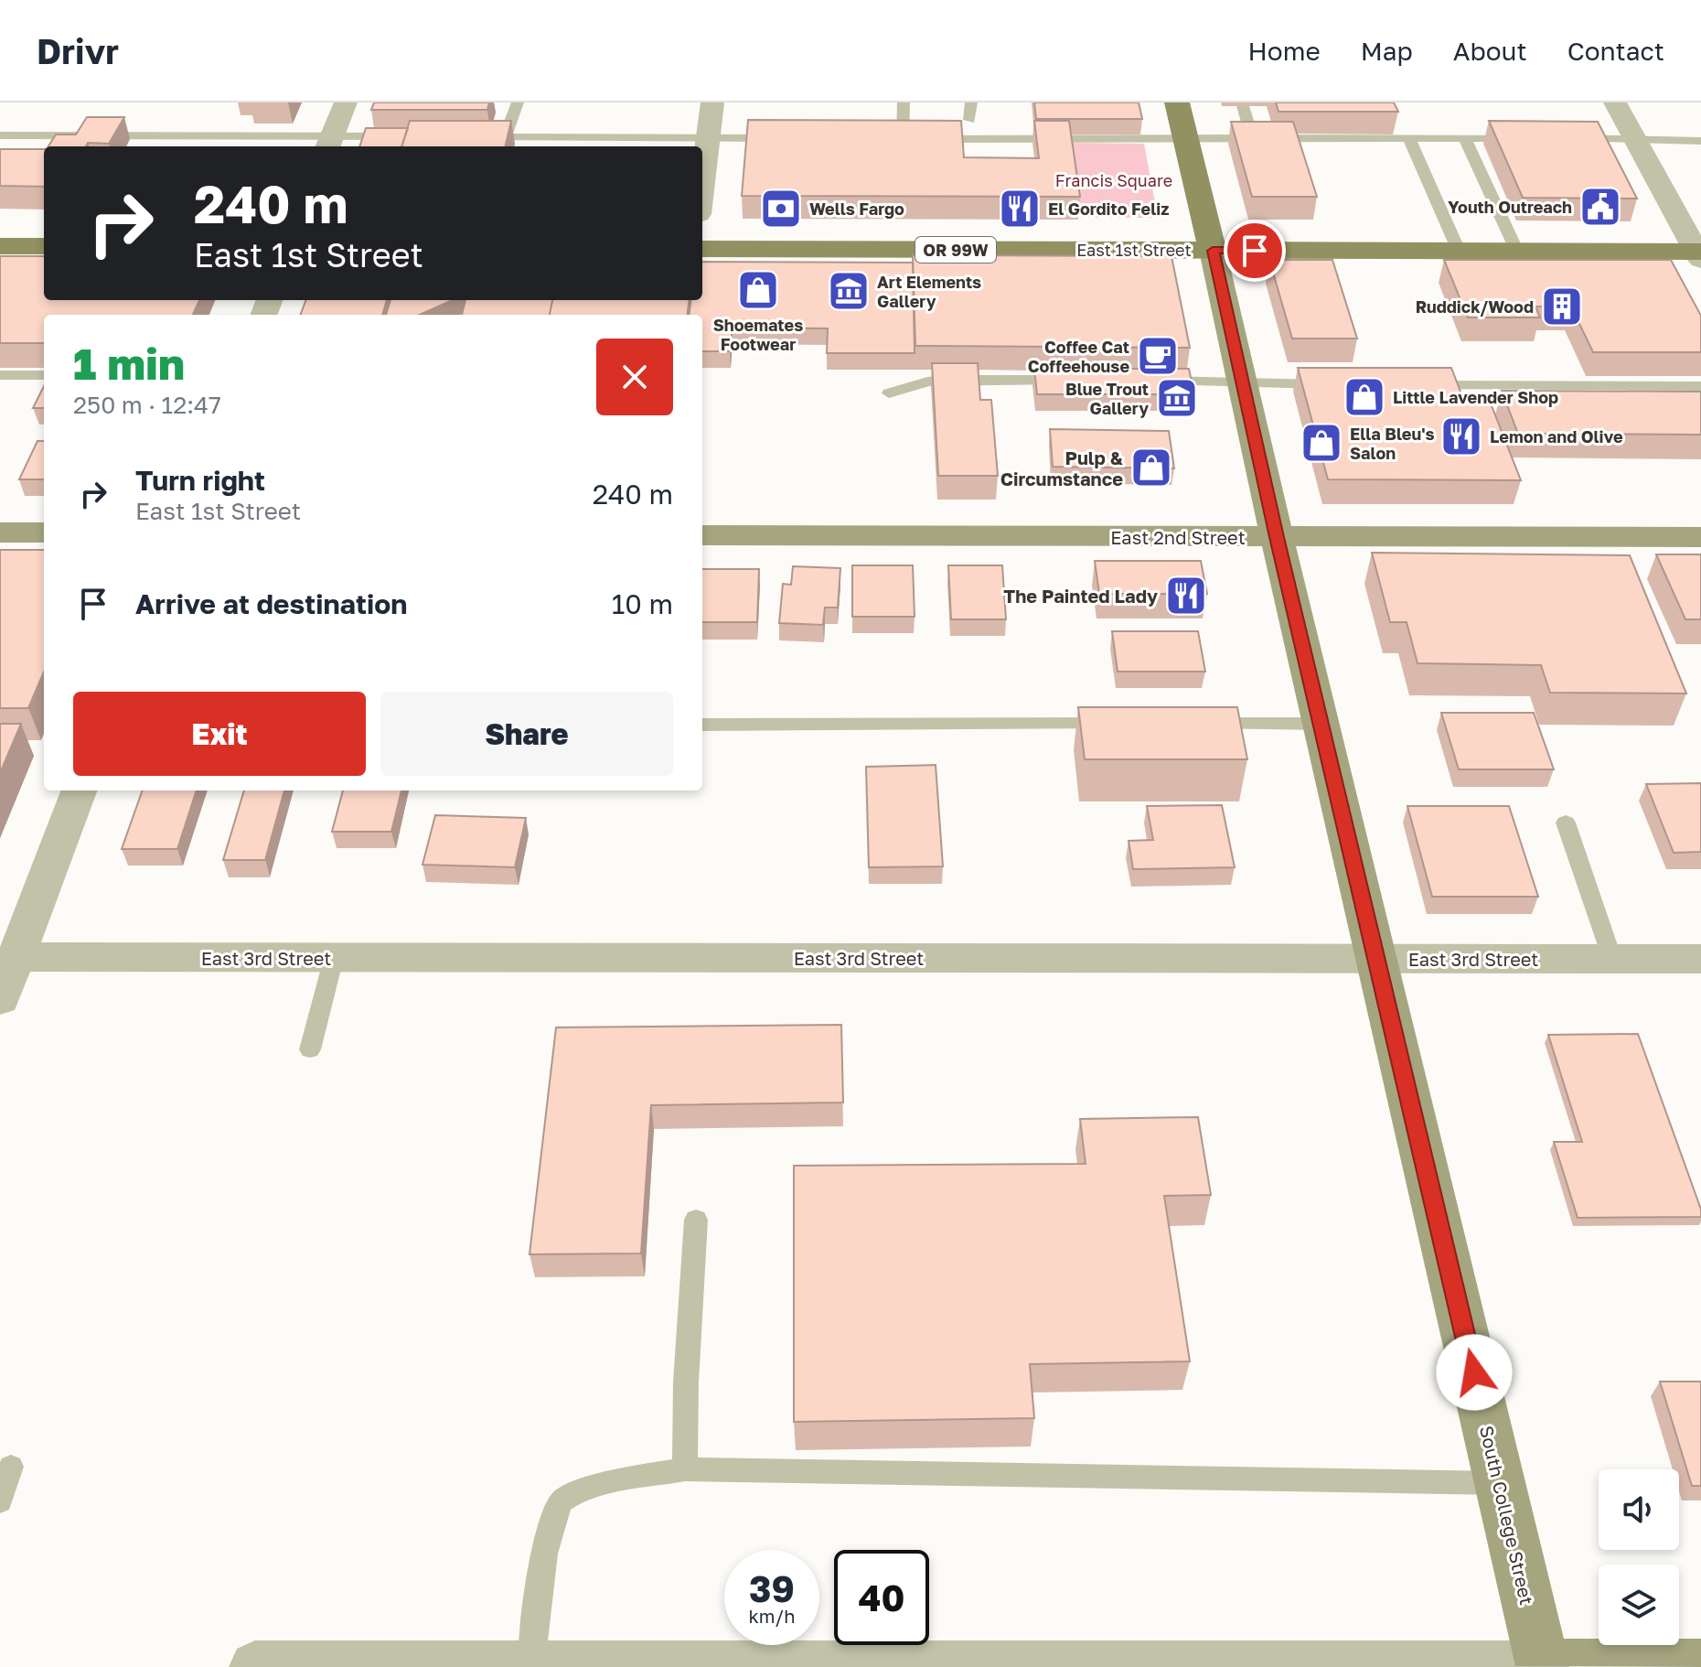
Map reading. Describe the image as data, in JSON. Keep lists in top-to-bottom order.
{
  "streets": {
    "main road": ["OR 99W", "East 1st Street"],
    "street": ["East 2nd Street", "East 3rd Street", "South College Street"]
  },
  "crossings": [
    ["East 1st Street", "South College Street"],
    ["East 2nd Street", "South College Street"],
    ["East 3rd Street", "South College Street"]
  ],
  "parks": ["Francis Square"],
  "places": {
    "public building": ["Youth Outreach"],
    "bank": ["Wells Fargo"],
    "restaurant": ["El Gordito Feliz", "Lemon and Olive", "The Painted Lady"],
    "shop": [
      "Shoemates Footwear",
      "Little Lavender Shop",
      "Ella Bleu's Salon",
      "Pulp & Circumstance"
    ],
    "museum": ["Art Elements Gallery", "Blue Trout Gallery"],
    "building": ["Ruddick/Wood"],
    "cafe": ["Coffee Cat Coffeehouse"]
  },
  "page": {
    "header": "Drivr",
    "nav": [
      "Home",
      "Map",
      "About",
      "Contact"
    ],
    "turn": ["240 m", "East 1st Street"],
    "heading": ["1 min", "250 m · 12:47"],
    "list": [
      {
        "name": "Turn right",
        "note": "East 1st Street",
        "value": "240 m"
      },
      {
        "name": "Arrive at destination",
        "value": "10 m"
      }
    ],
    "buttons": ["Exit", "Share"],
    "speed": "39 km/h",
    "limit": "40"
  }
}
